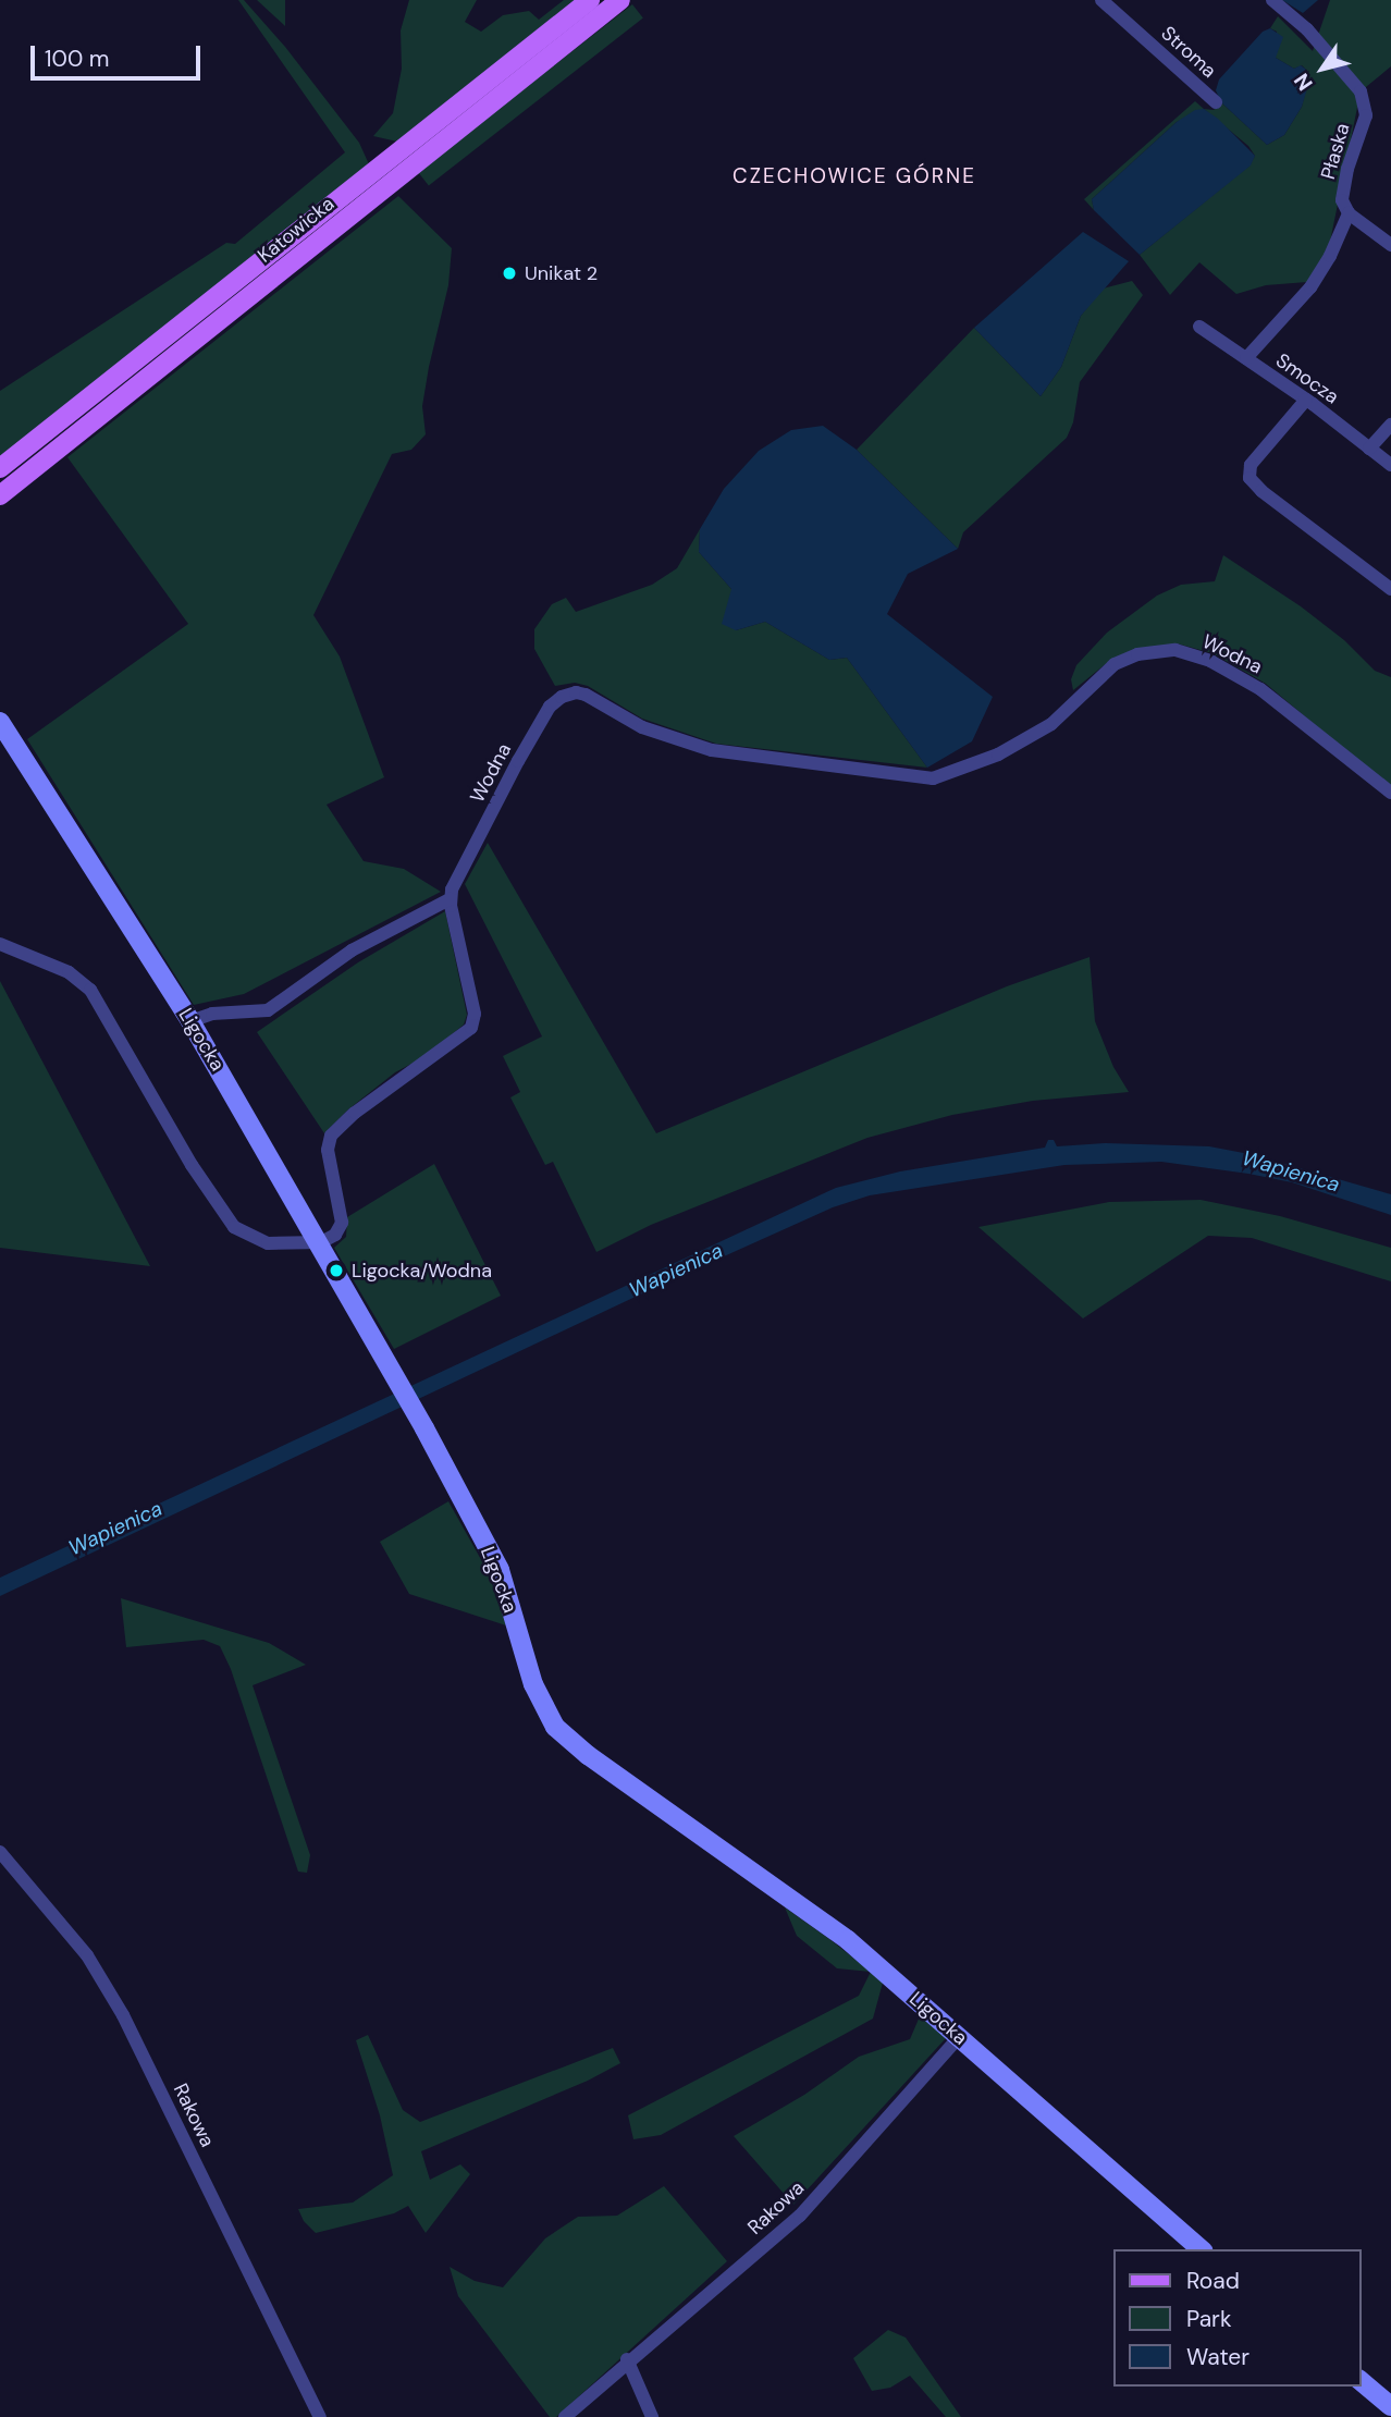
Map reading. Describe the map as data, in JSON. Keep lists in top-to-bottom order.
{
  "streets": {
    "main road": ["Katowicka"],
    "street": [
      "Stroma",
      "Płaska",
      "Smocza",
      "Wodna",
      "Ligocka",
      "Rakowa"
    ]
  },
  "crossings": [
    ["Płaska", "Smocza"],
    ["Ligocka", "Rakowa"]
  ],
  "districts": ["CZECHOWICE GÓRNE"],
  "water": ["Wapienica"],
  "places": ["Unikat 2", "Ligocka/Wodna"],
  "legend": ["Road", "Park", "Water"],
  "scale_bar": "100 m",
  "north": "bottom left"
}
